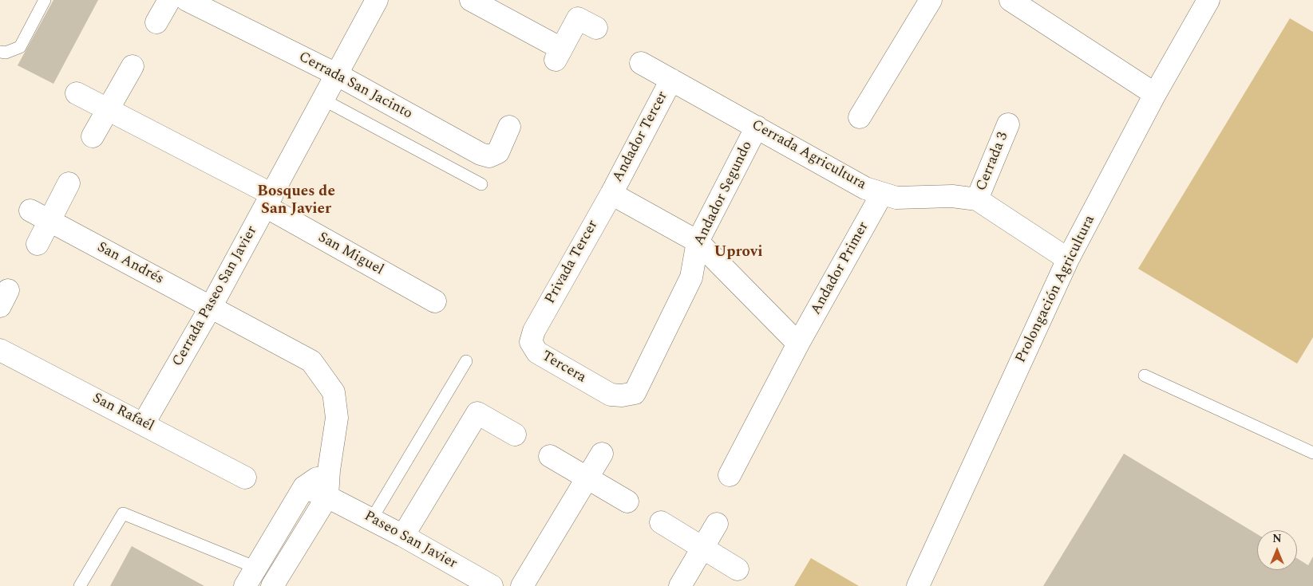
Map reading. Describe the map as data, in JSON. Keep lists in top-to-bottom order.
{
  "streets": {
    "street": [
      "Cerrada San Jacinto",
      "Andador Tercer",
      "Cerrada Agricultura",
      "Cerrada 3",
      "Andador Segundo",
      "San Miguel",
      "Privada Tercer",
      "San Andrés",
      "Andador Primer",
      "Prolongación Agricultura",
      "Cerrada Paseo San Javier",
      "Tercera",
      "San Rafaél",
      "Paseo San Javier"
    ]
  },
  "crossings": [
    ["Cerrada San Jacinto", "Cerrada Paseo San Javier"],
    ["Andador Tercer", "Cerrada Agricultura"],
    ["Andador Tercer", "Privada Tercer"],
    ["Cerrada Agricultura", "Cerrada 3"],
    ["Cerrada Agricultura", "Andador Segundo"],
    ["Cerrada Agricultura", "Andador Primer"],
    ["Cerrada Agricultura", "Prolongación Agricultura"],
    ["Andador Segundo", "Tercera"],
    ["San Miguel", "Cerrada Paseo San Javier"],
    ["Privada Tercer", "Tercera"],
    ["San Andrés", "Cerrada Paseo San Javier"],
    ["Cerrada Paseo San Javier", "San Rafaél"]
  ],
  "districts": ["Bosques de San Javier", "Uprovi"],
  "north": "top"
}
